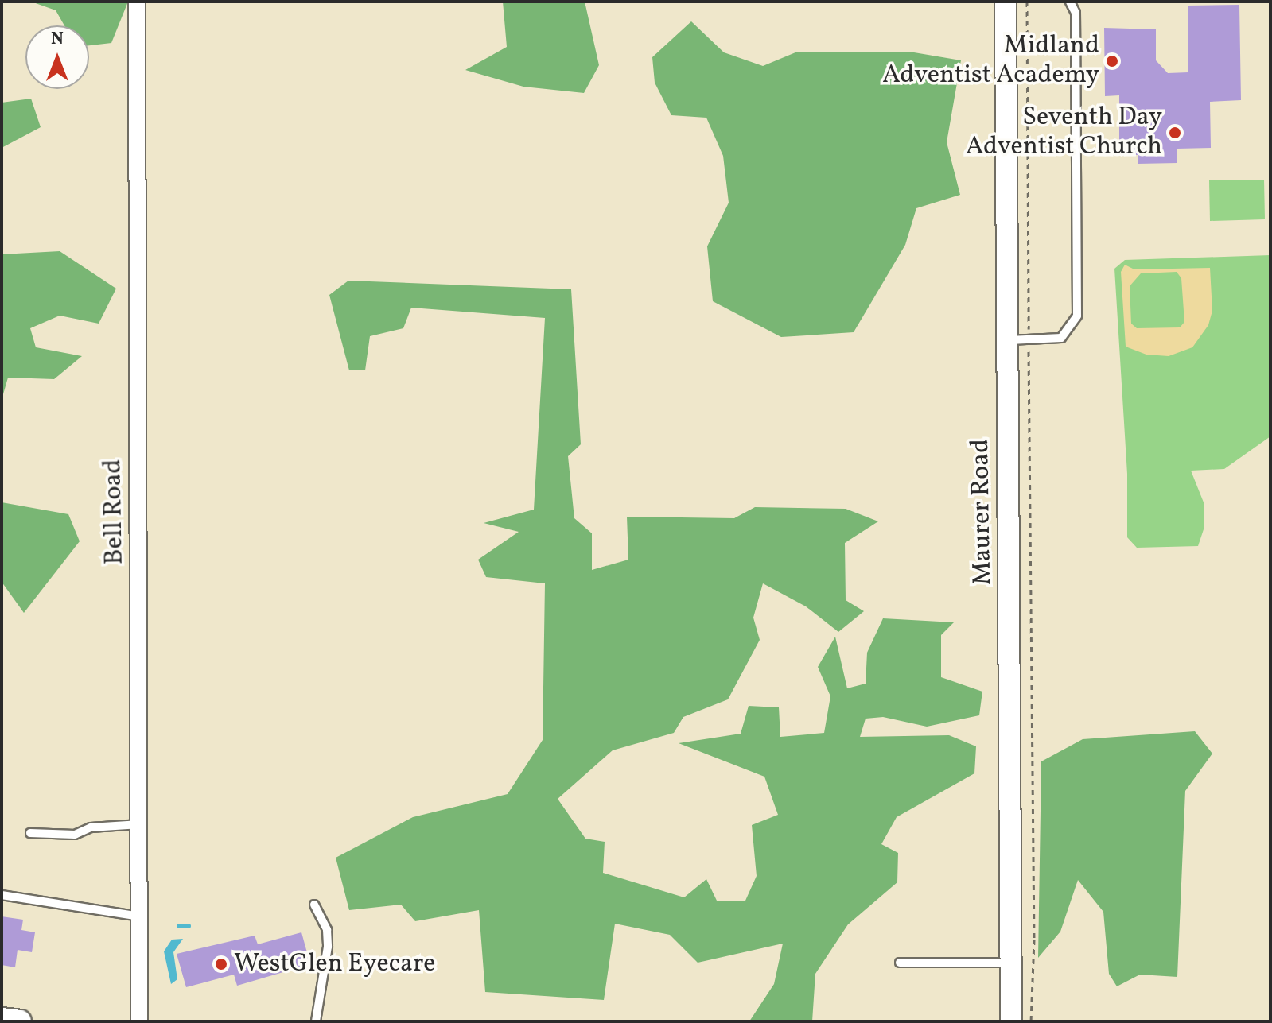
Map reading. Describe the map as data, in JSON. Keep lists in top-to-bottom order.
{
  "streets": {
    "street": ["Bell Road", "Maurer Road"]
  },
  "places": ["Midland Adventist Academy", "Seventh Day Adventist Church", "WestGlen Eyecare"],
  "north": "top"
}
